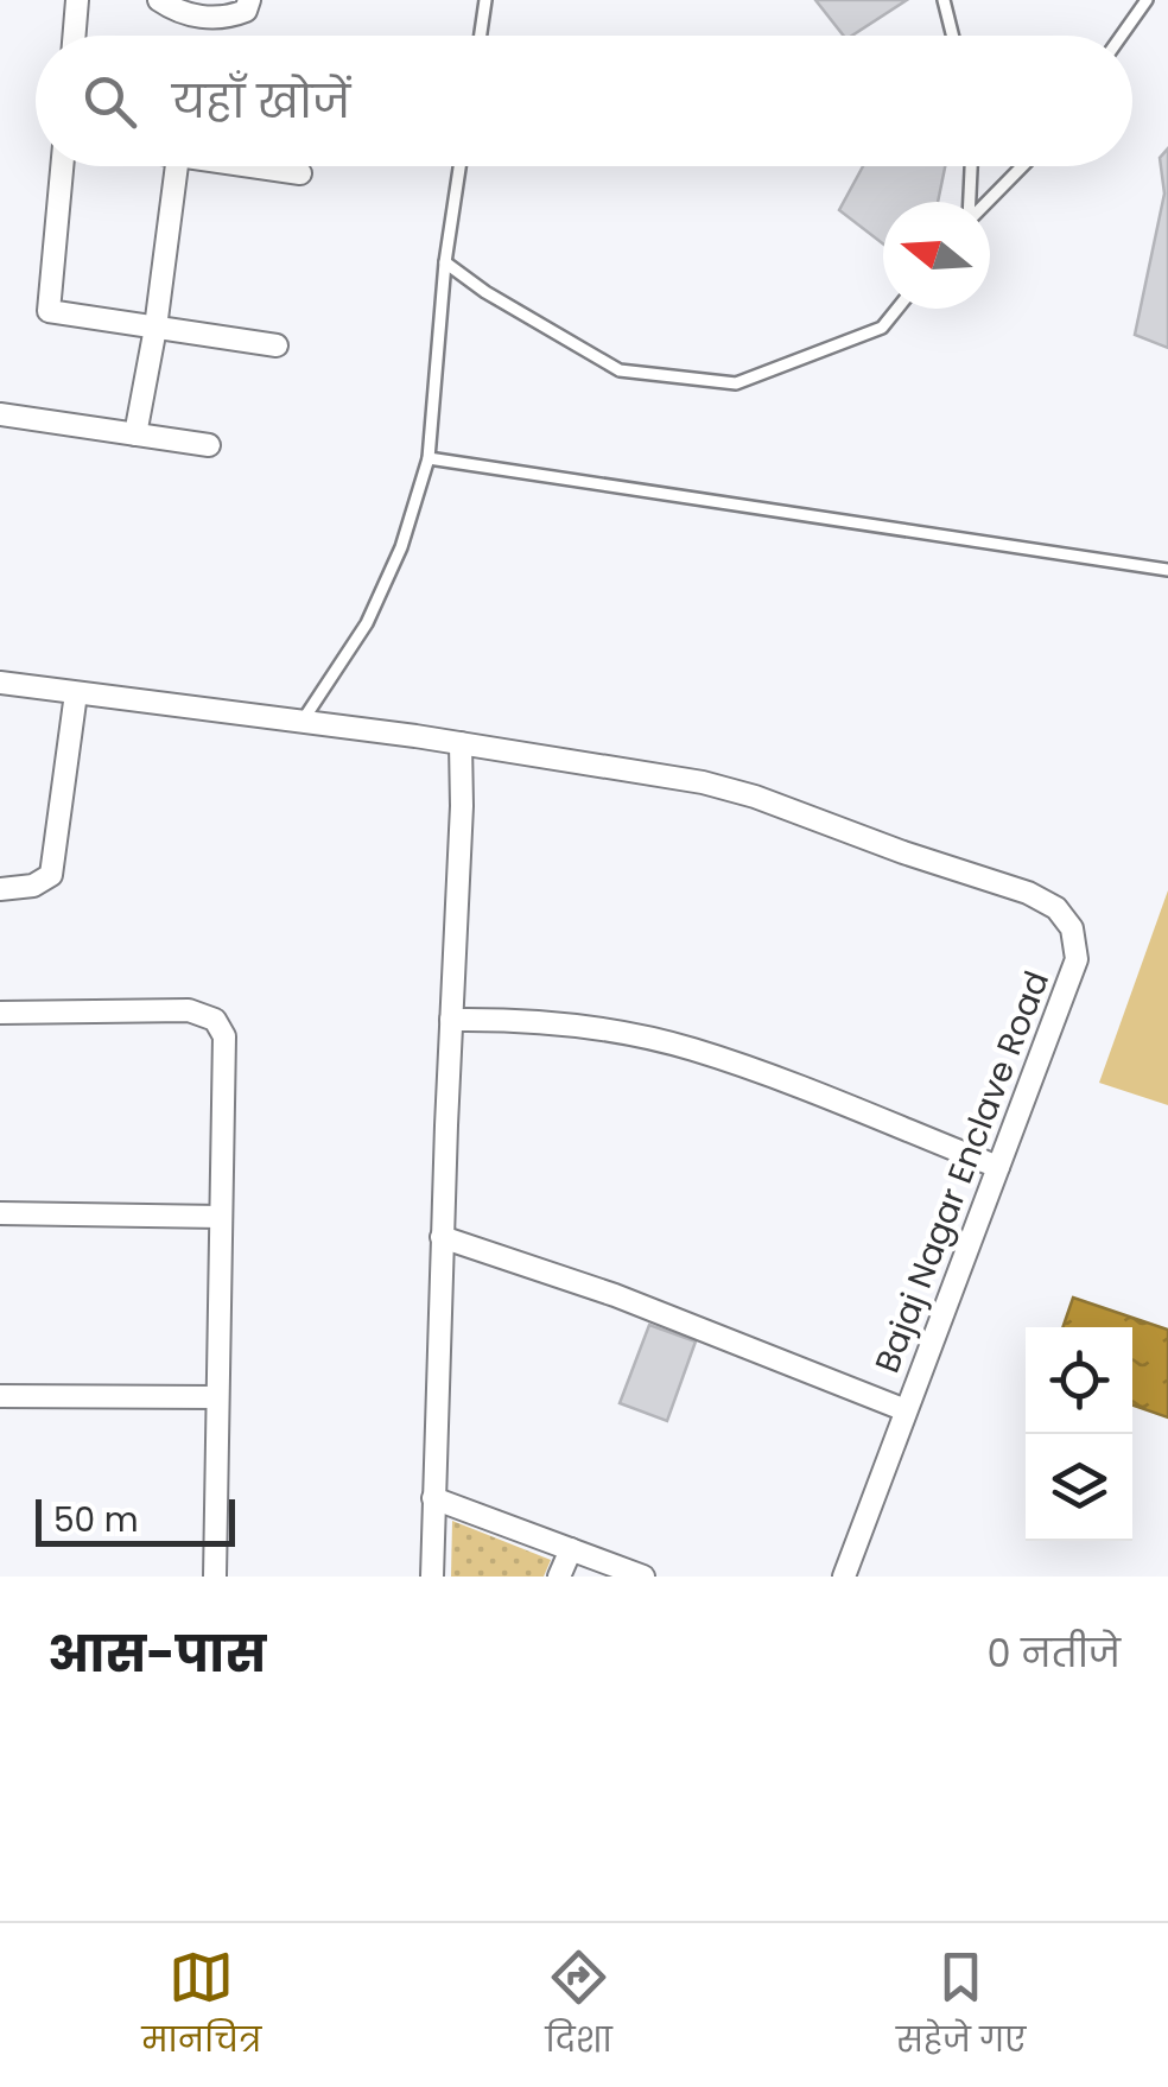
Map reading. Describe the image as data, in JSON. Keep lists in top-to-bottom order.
{
  "streets": {
    "street": ["Bajaj Nagar Enclave Road"]
  },
  "scale_bar": "50 m",
  "north": "left",
  "page": {
    "search": "यहाँ खोजें",
    "scale": "50 m",
    "heading": ["आस-पास", "0 नतीजे"],
    "nav": ["मानचित्र", "दिशा", "सहेजे गए"]
  }
}
